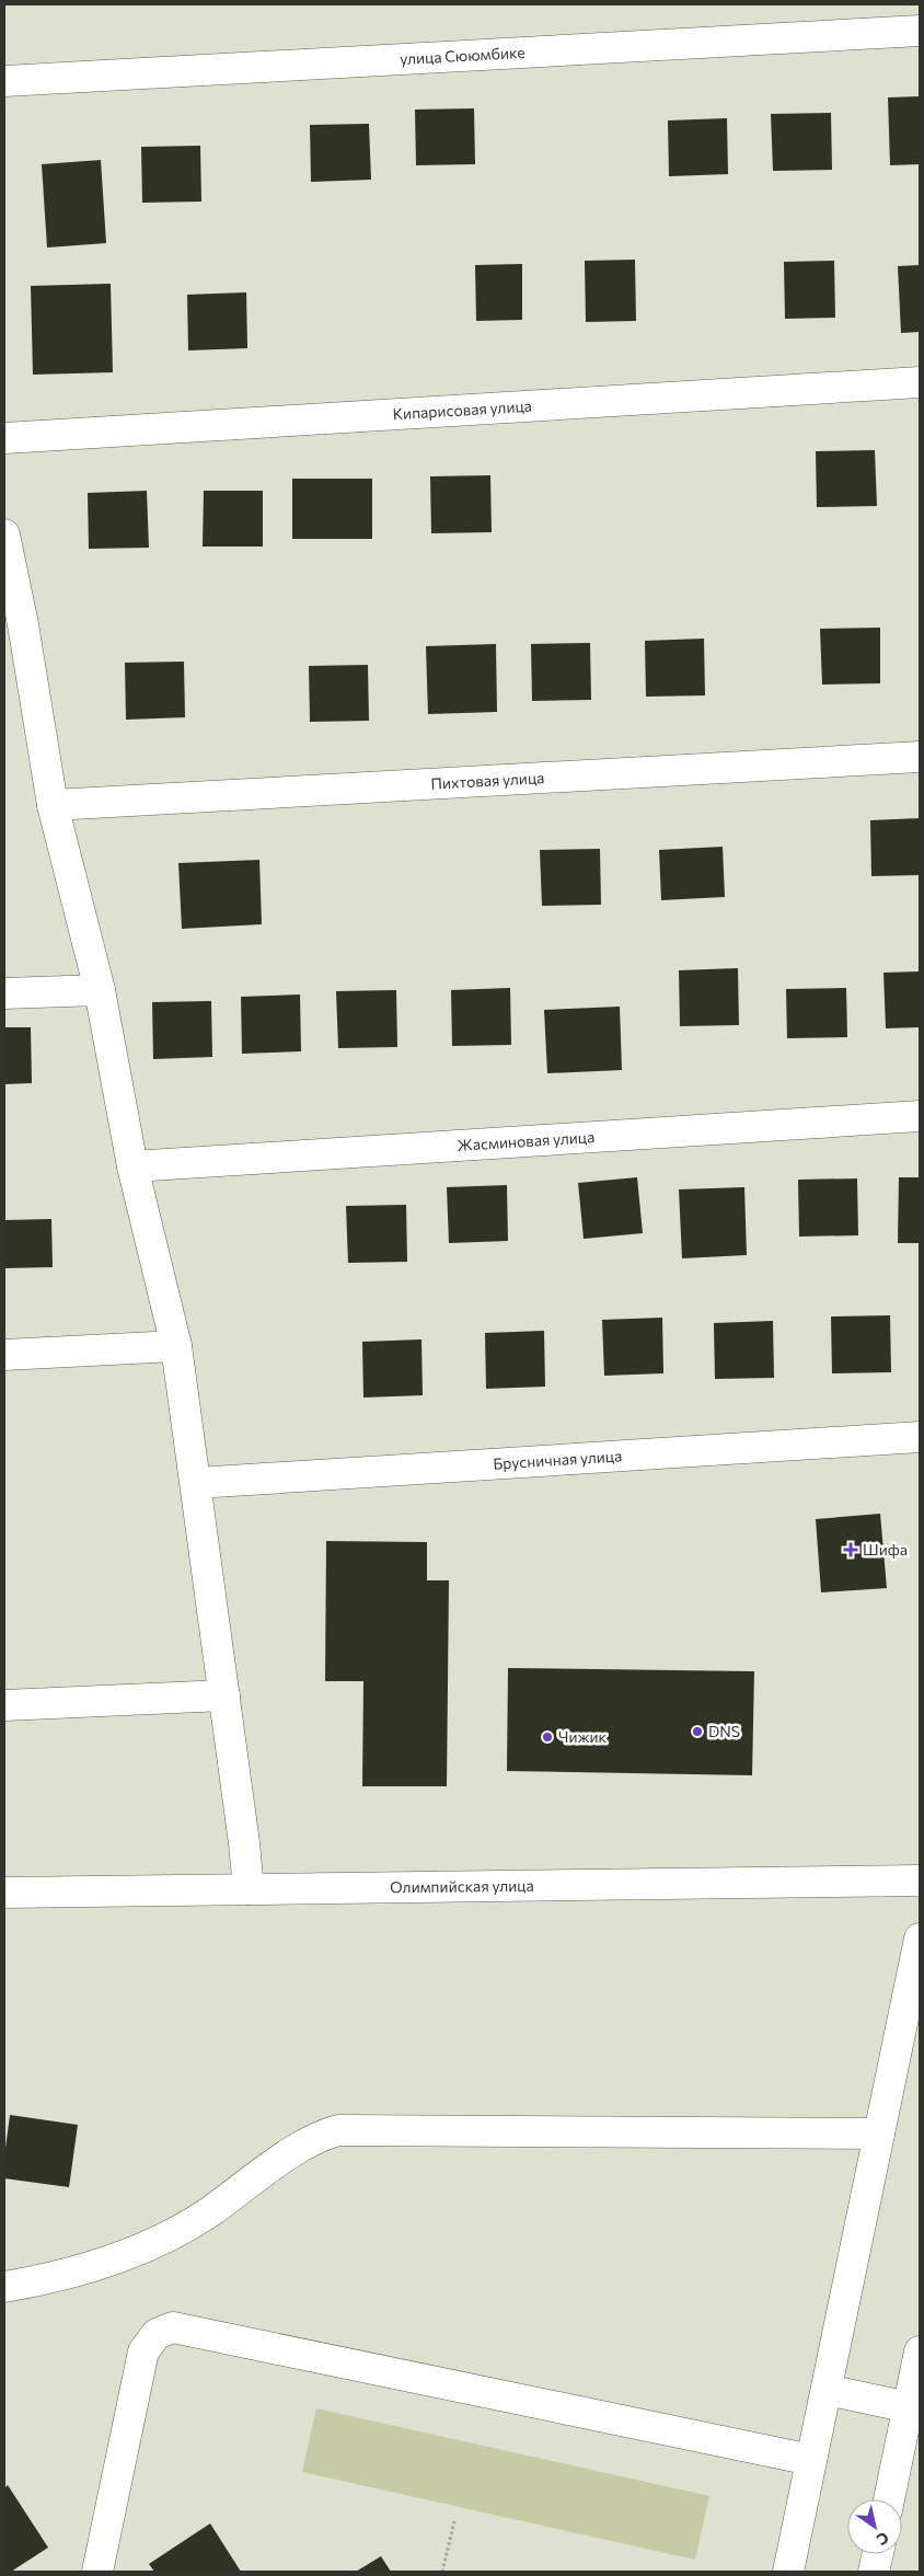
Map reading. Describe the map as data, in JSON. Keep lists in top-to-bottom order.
{
  "streets": {
    "street": [
      "улица Сююмбике",
      "Кипарисовая улица",
      "Пихтовая улица",
      "Жасминовая улица",
      "Брусничная улица",
      "Олимпийская улица"
    ]
  },
  "places": {
    "health": ["Шифа"],
    "other": ["DNS", "Чижик"]
  },
  "north": "bottom right"
}
